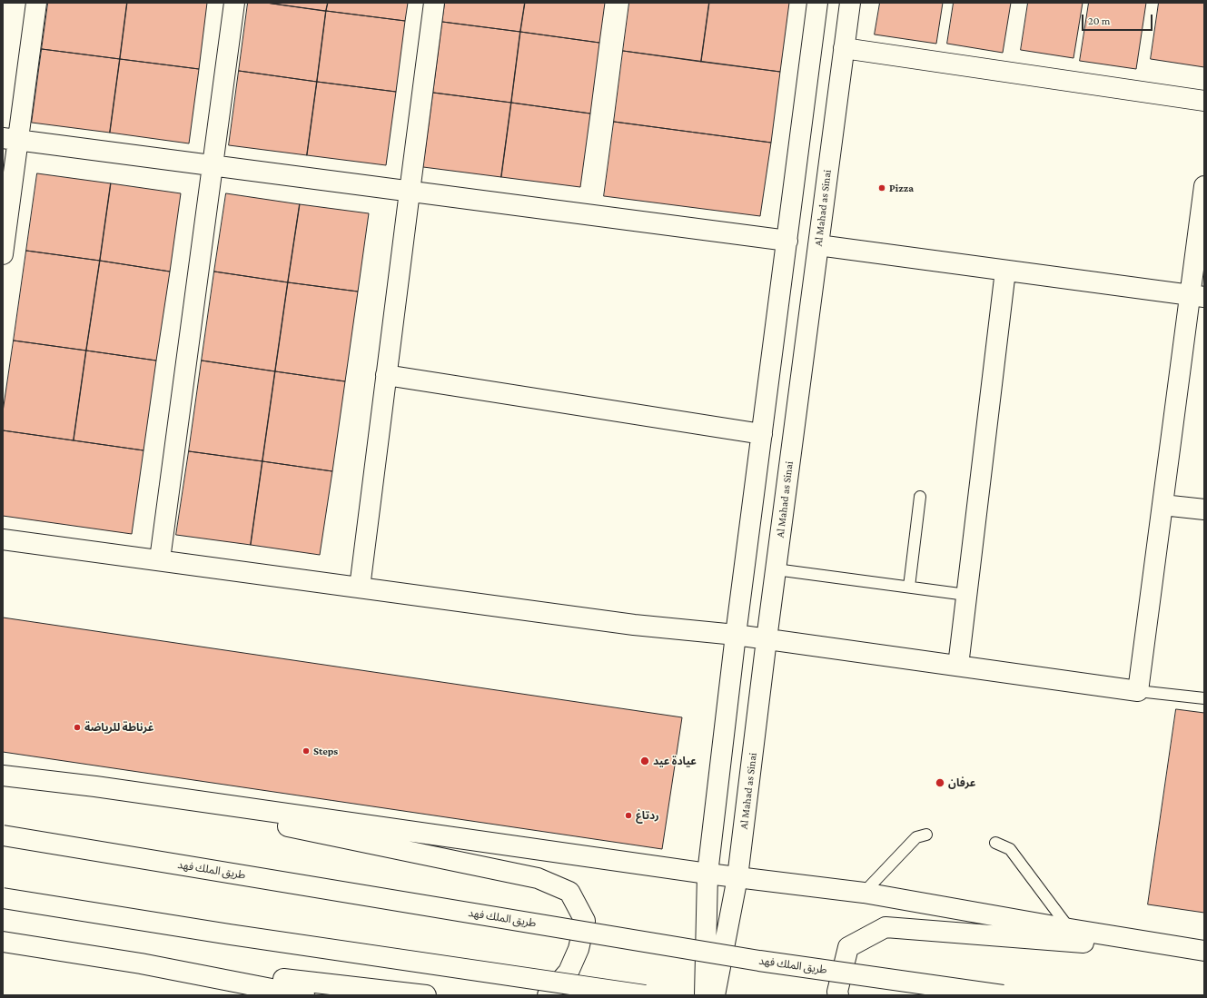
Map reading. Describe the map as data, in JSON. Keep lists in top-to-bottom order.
{
  "streets": {
    "main road": ["Al Mahad as Sinai", "طريق الملك فهد"]
  },
  "places": [
    "Pizza",
    "غرناطة للرياضة",
    "Steps",
    "عيادة عيد",
    "عرفان",
    "ردتاغ"
  ],
  "scale_bar": "20 m"
}
